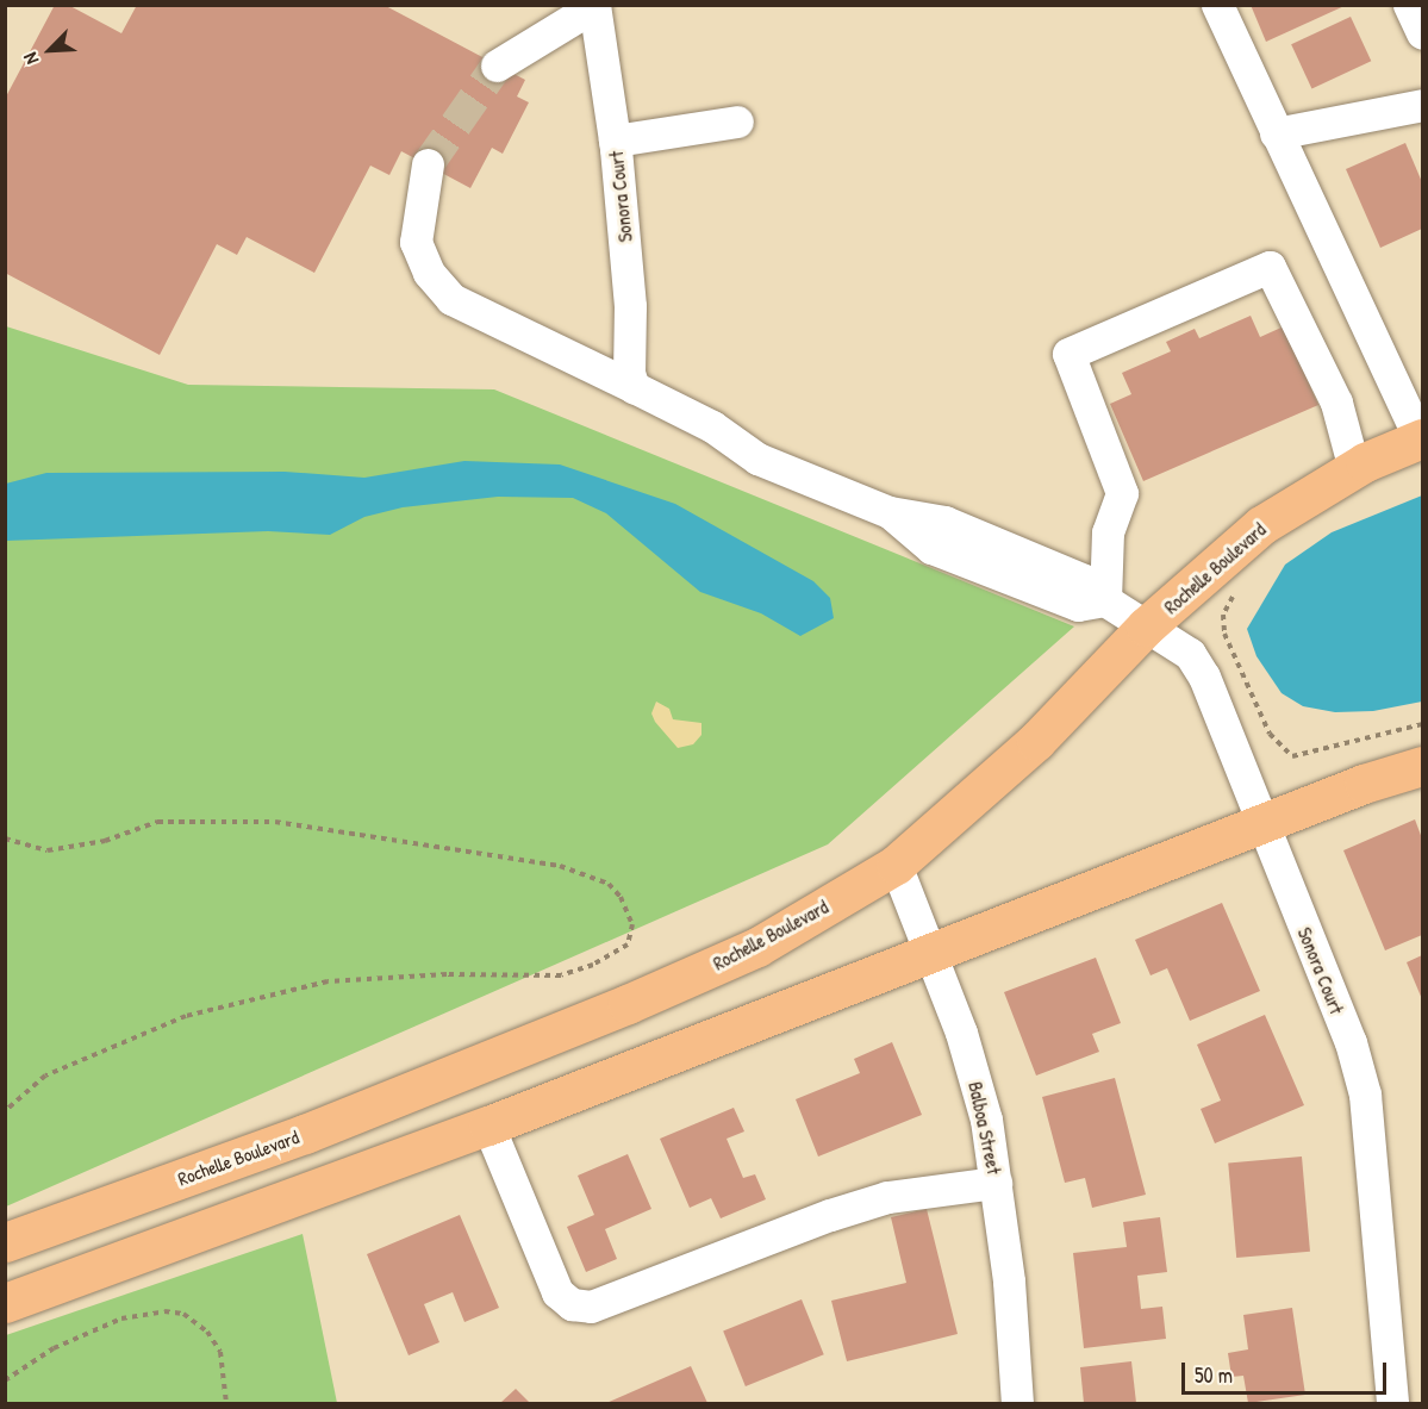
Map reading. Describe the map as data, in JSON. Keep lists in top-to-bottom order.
{
  "streets": {
    "main road": ["Rochelle Boulevard"],
    "street": ["Sonora Court", "Balboa Street"]
  },
  "crossings": [
    ["Sonora Court", "Rochelle Boulevard"],
    ["Rochelle Boulevard", "Balboa Street"]
  ],
  "scale_bar": "50 m",
  "north": "bottom left"
}
